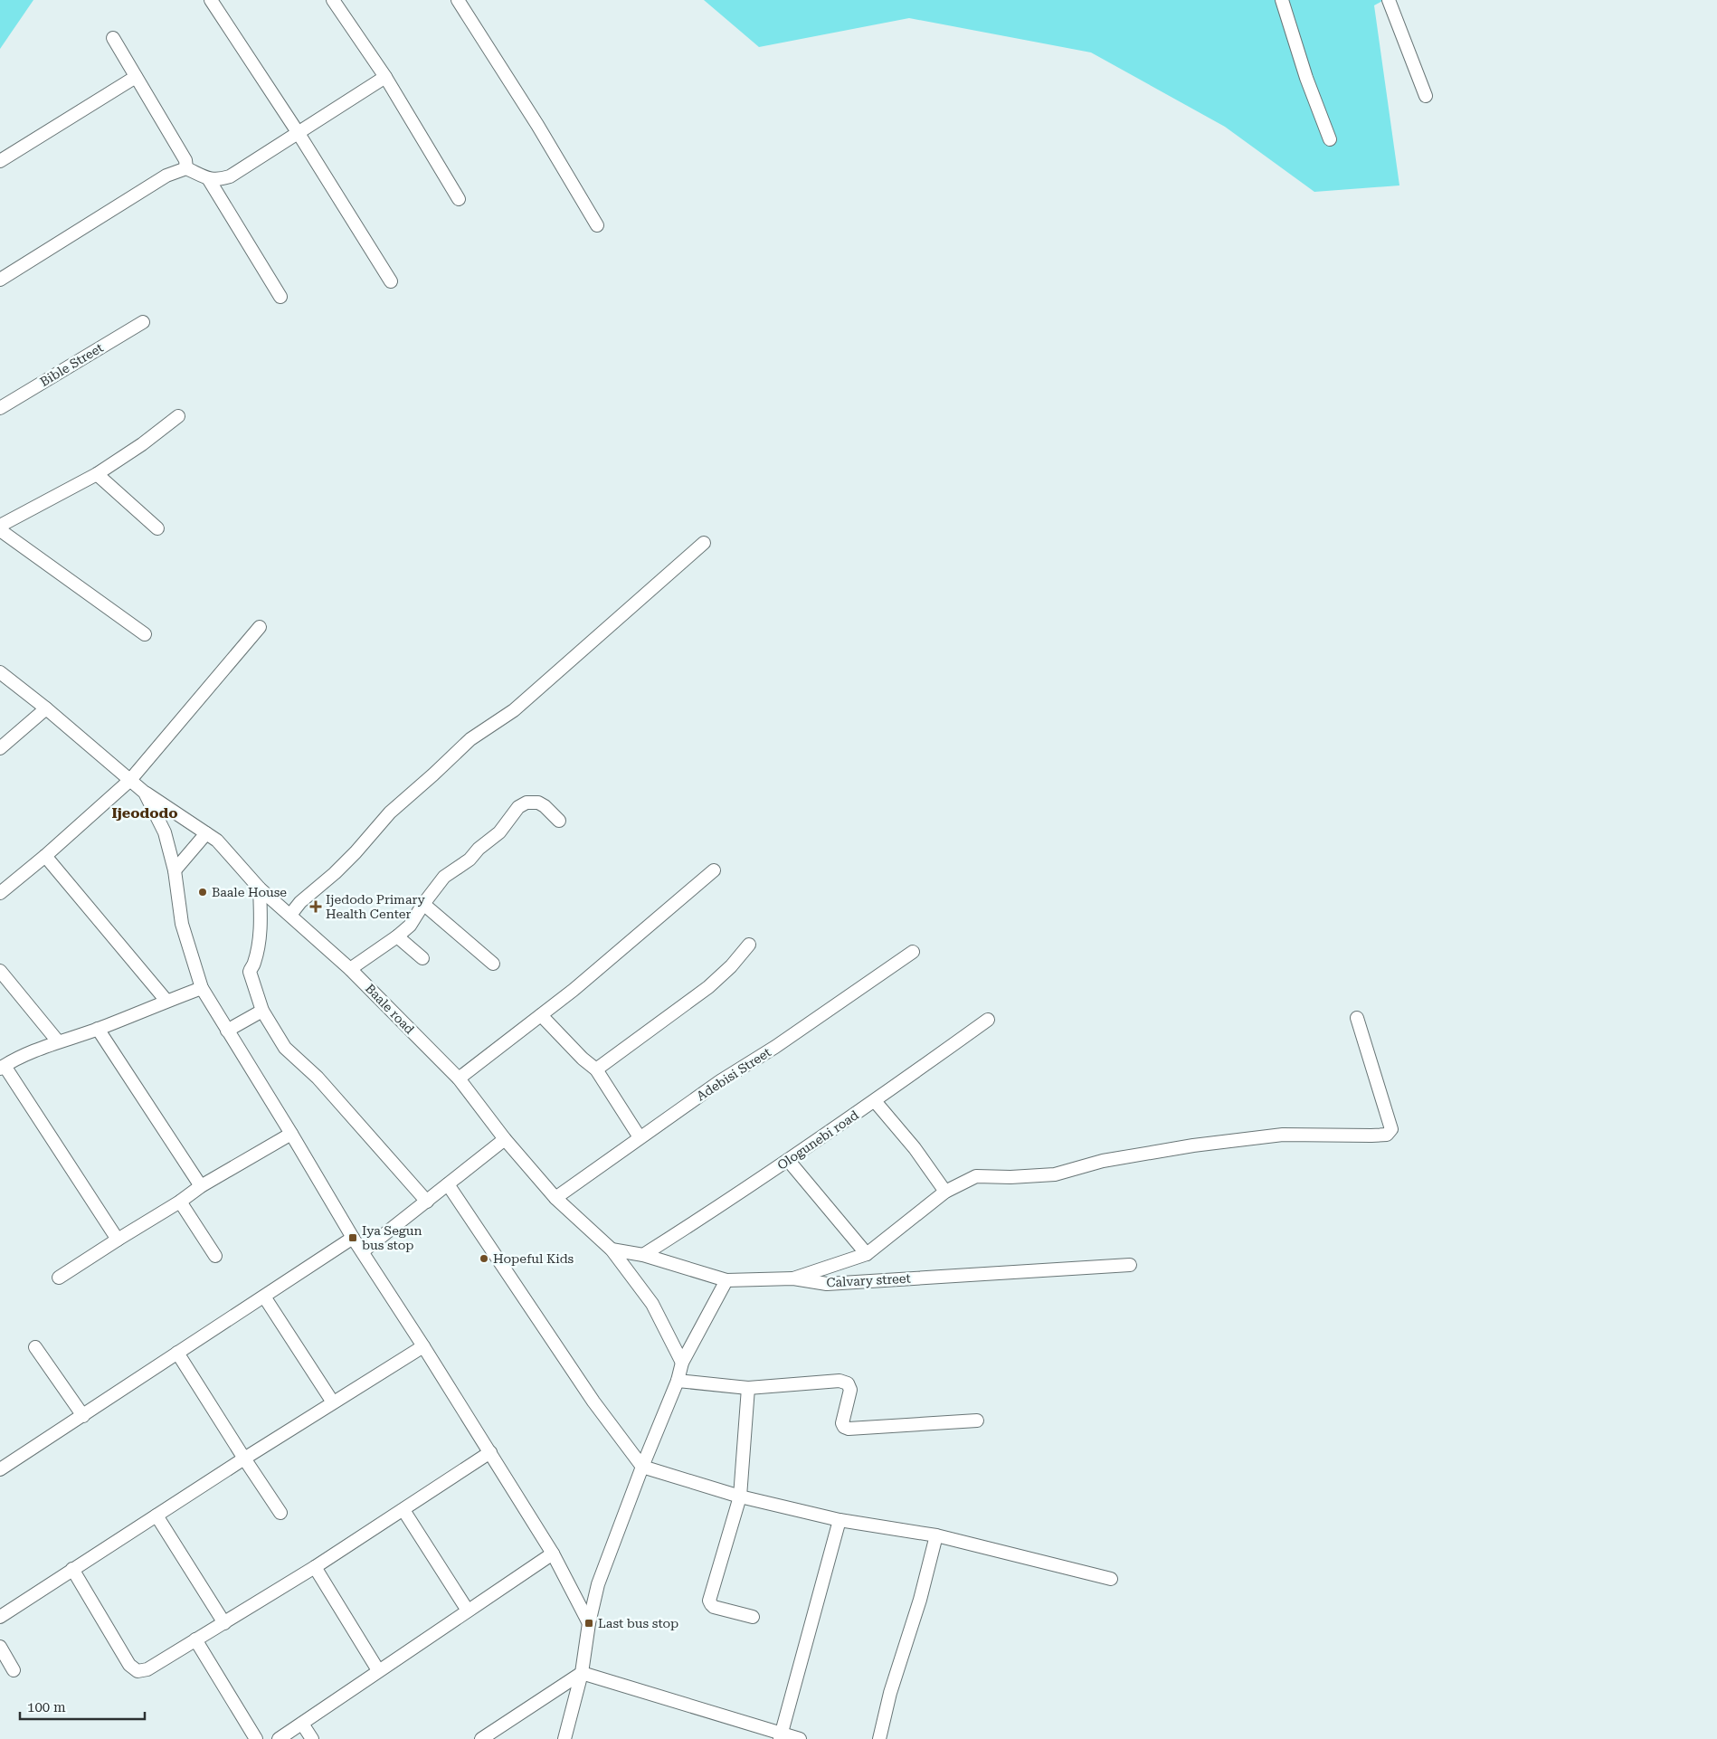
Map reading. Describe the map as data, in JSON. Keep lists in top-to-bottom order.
{
  "streets": {
    "street": [
      "Bible Street",
      "Baale road",
      "Adebisi Street",
      "Ologunebi road",
      "Calvary street"
    ]
  },
  "crossings": [
    ["Baale road", "Adebisi Street"],
    ["Baale road", "Calvary street"],
    ["Ologunebi road", "Calvary street"]
  ],
  "districts": ["Ijeododo"],
  "places": {
    "other": ["Baale House", "Hopeful Kids"],
    "health": ["Ijedodo Primary Health Center"],
    "transit": ["Iya Segun bus stop", "Last bus stop"]
  },
  "scale_bar": "100 m"
}
